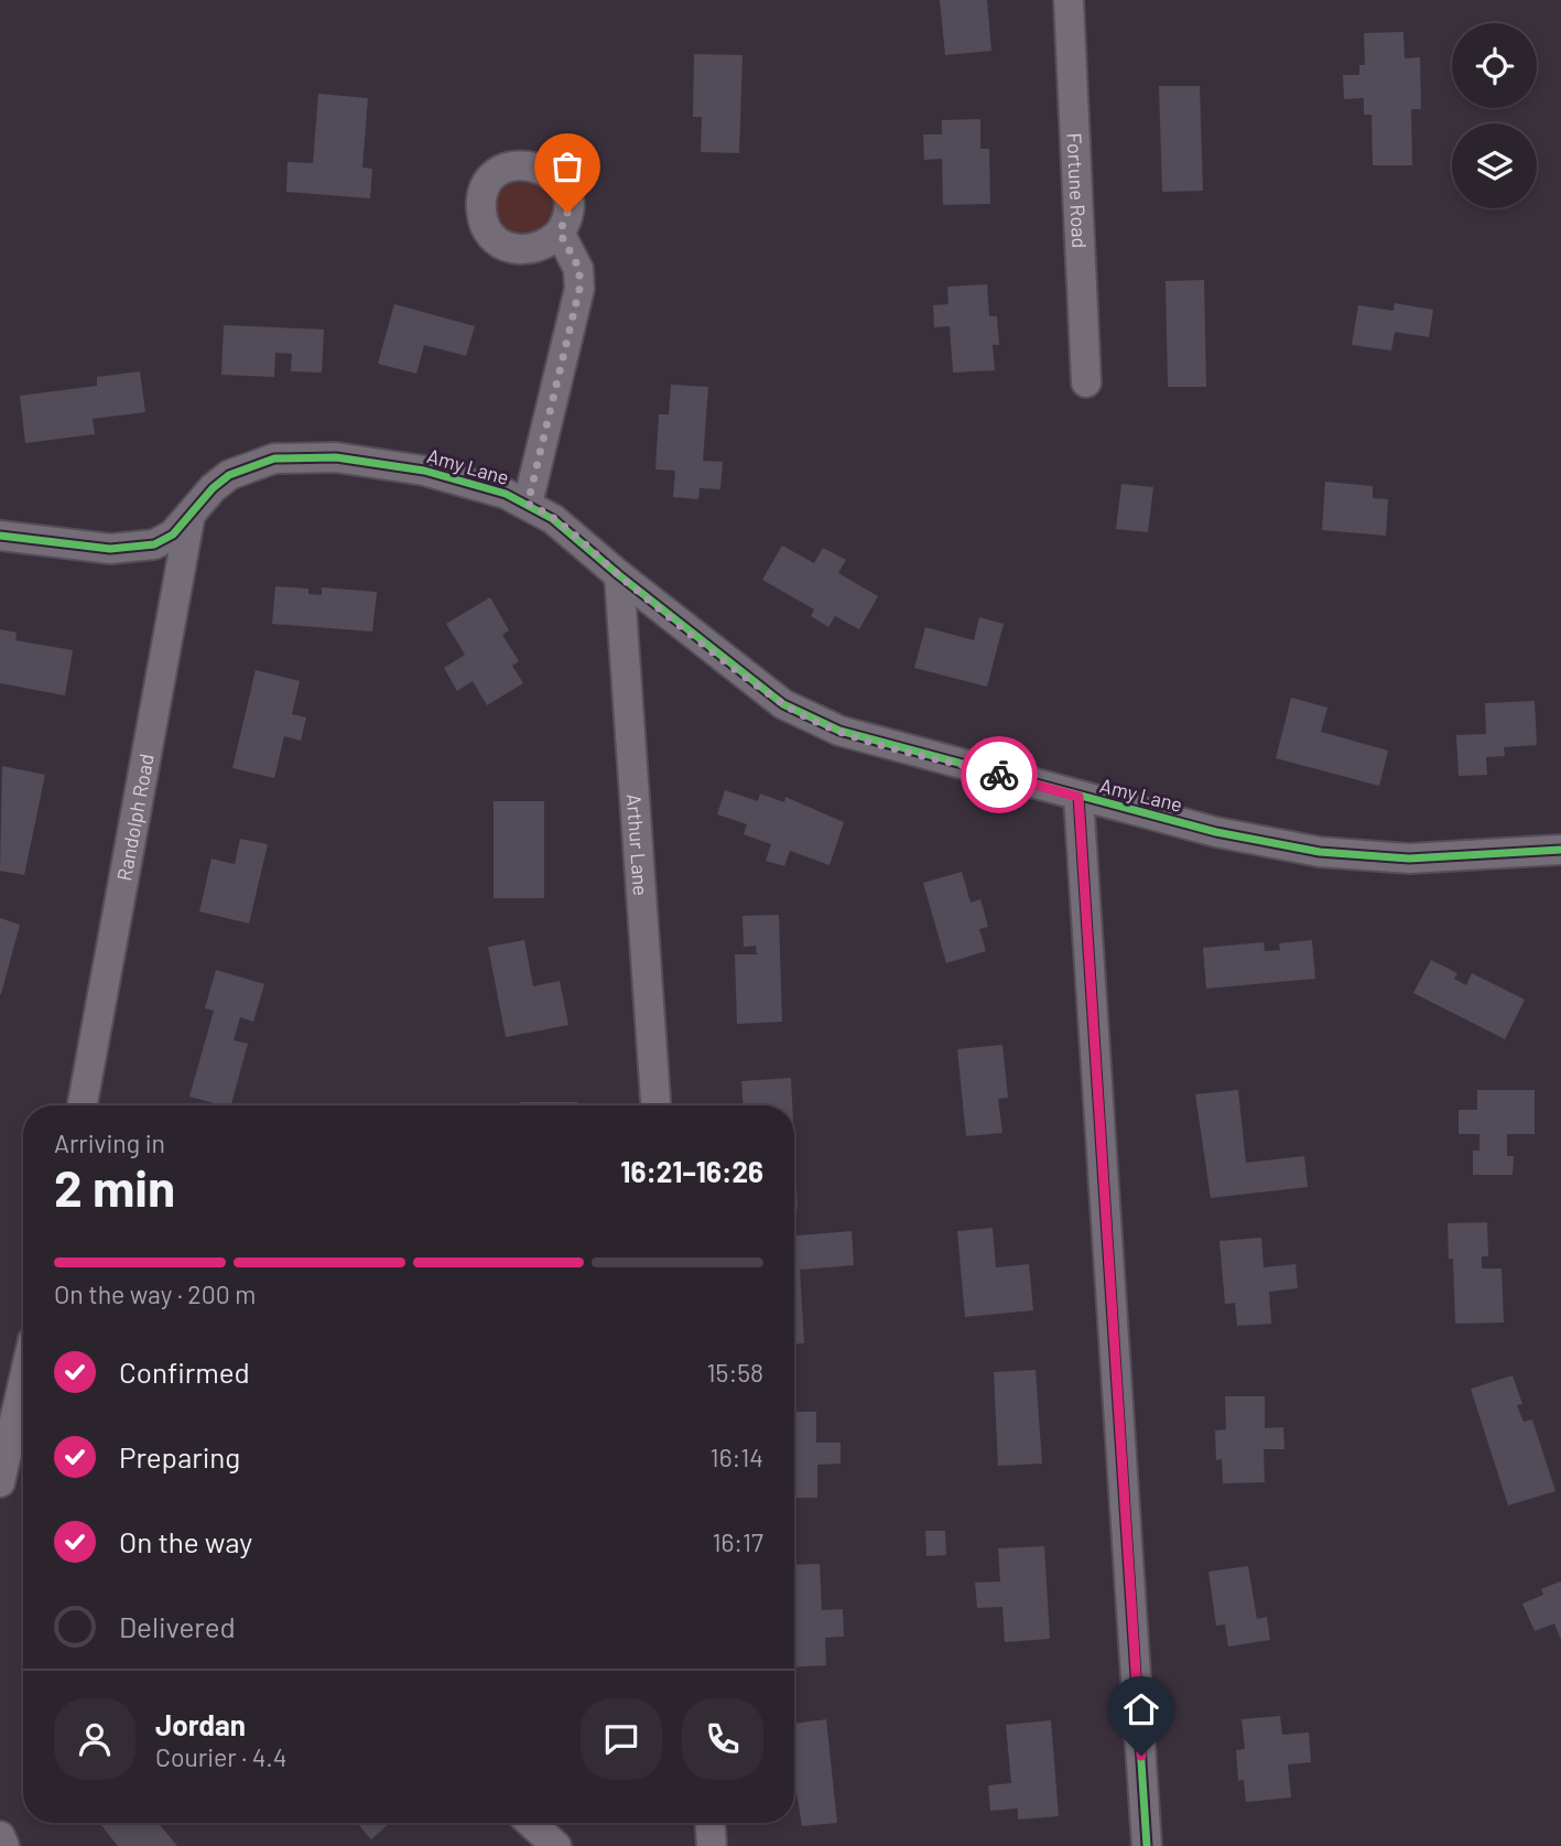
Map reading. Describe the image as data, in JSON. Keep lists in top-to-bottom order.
{
  "streets": {
    "street": [
      "Fortune Road",
      "Amy Lane",
      "Randolph Road",
      "Arthur Lane"
    ]
  },
  "crossings": [
    ["Amy Lane", "Randolph Road"],
    ["Amy Lane", "Arthur Lane"]
  ],
  "page": {
    "heading": ["2 min", "Arriving in", "16:21–16:26"],
    "panel": ["Jordan", "Courier · 4.4"],
    "bar": "On the way · 200 m",
    "list": [
      ["Confirmed", "15:58"],
      ["Preparing", "16:14"],
      ["On the way", "16:17"],
      "Delivered"
    ]
  }
}
